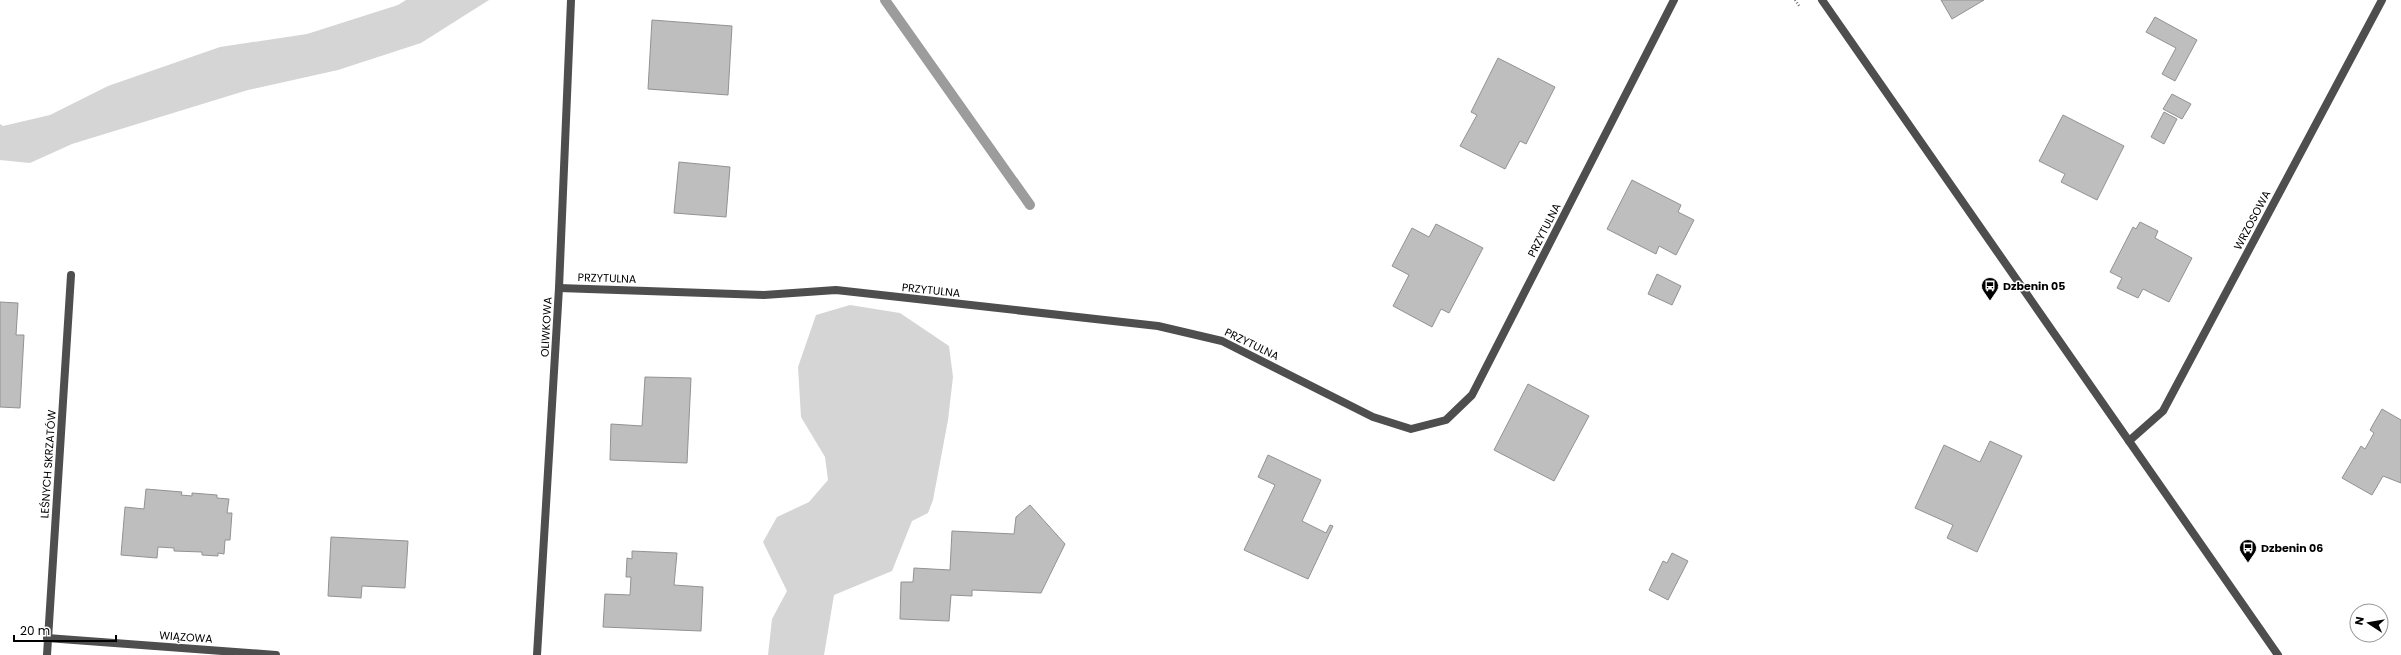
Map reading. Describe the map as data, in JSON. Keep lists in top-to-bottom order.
{
  "streets": {
    "street": [
      "WRZOSOWA",
      "PRZYTULNA",
      "OLIWKOWA",
      "LEŚNYCH SKRZATÓW",
      "WIĄZOWA"
    ]
  },
  "crossings": [
    ["PRZYTULNA", "OLIWKOWA"],
    ["LEŚNYCH SKRZATÓW", "WIĄZOWA"]
  ],
  "places": {
    "bus stop": ["Dzbenin 05", "Dzbenin 06"]
  },
  "scale_bar": "20 m",
  "north": "left"
}
